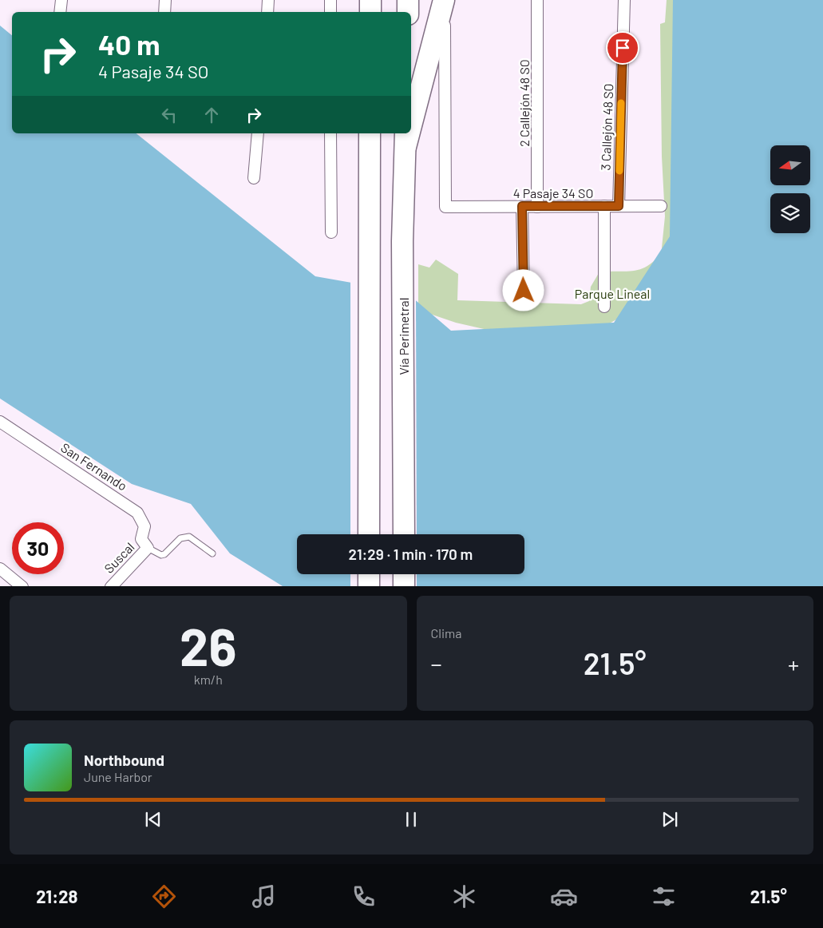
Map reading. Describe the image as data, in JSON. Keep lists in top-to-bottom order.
{
  "streets": {
    "highway": ["Vía Perimetral"],
    "street": [
      "2 Callejón 48 SO",
      "3 Callejón 48 SO",
      "4 Pasaje 34 SO",
      "San Fernando",
      "Suscal"
    ]
  },
  "crossings": [
    ["2 Callejón 48 SO", "4 Pasaje 34 SO"],
    ["3 Callejón 48 SO", "4 Pasaje 34 SO"],
    ["4 Pasaje 34 SO", "Vía Perimetral"],
    ["San Fernando", "Suscal"]
  ],
  "parks": ["Parque Lineal"],
  "north": "left",
  "page": {
    "turn": ["40 m", "4 Pasaje 34 SO"],
    "limit": "30",
    "trip": "21:29 · 1 min · 170 m",
    "tile": [
      ["26", "km/h"],
      "Clima"
    ],
    "heat": ["−", "21.5°", "+"],
    "song": ["Northbound", "June Harbor"],
    "tabs": ["21:28", "21.5°"]
  }
}
